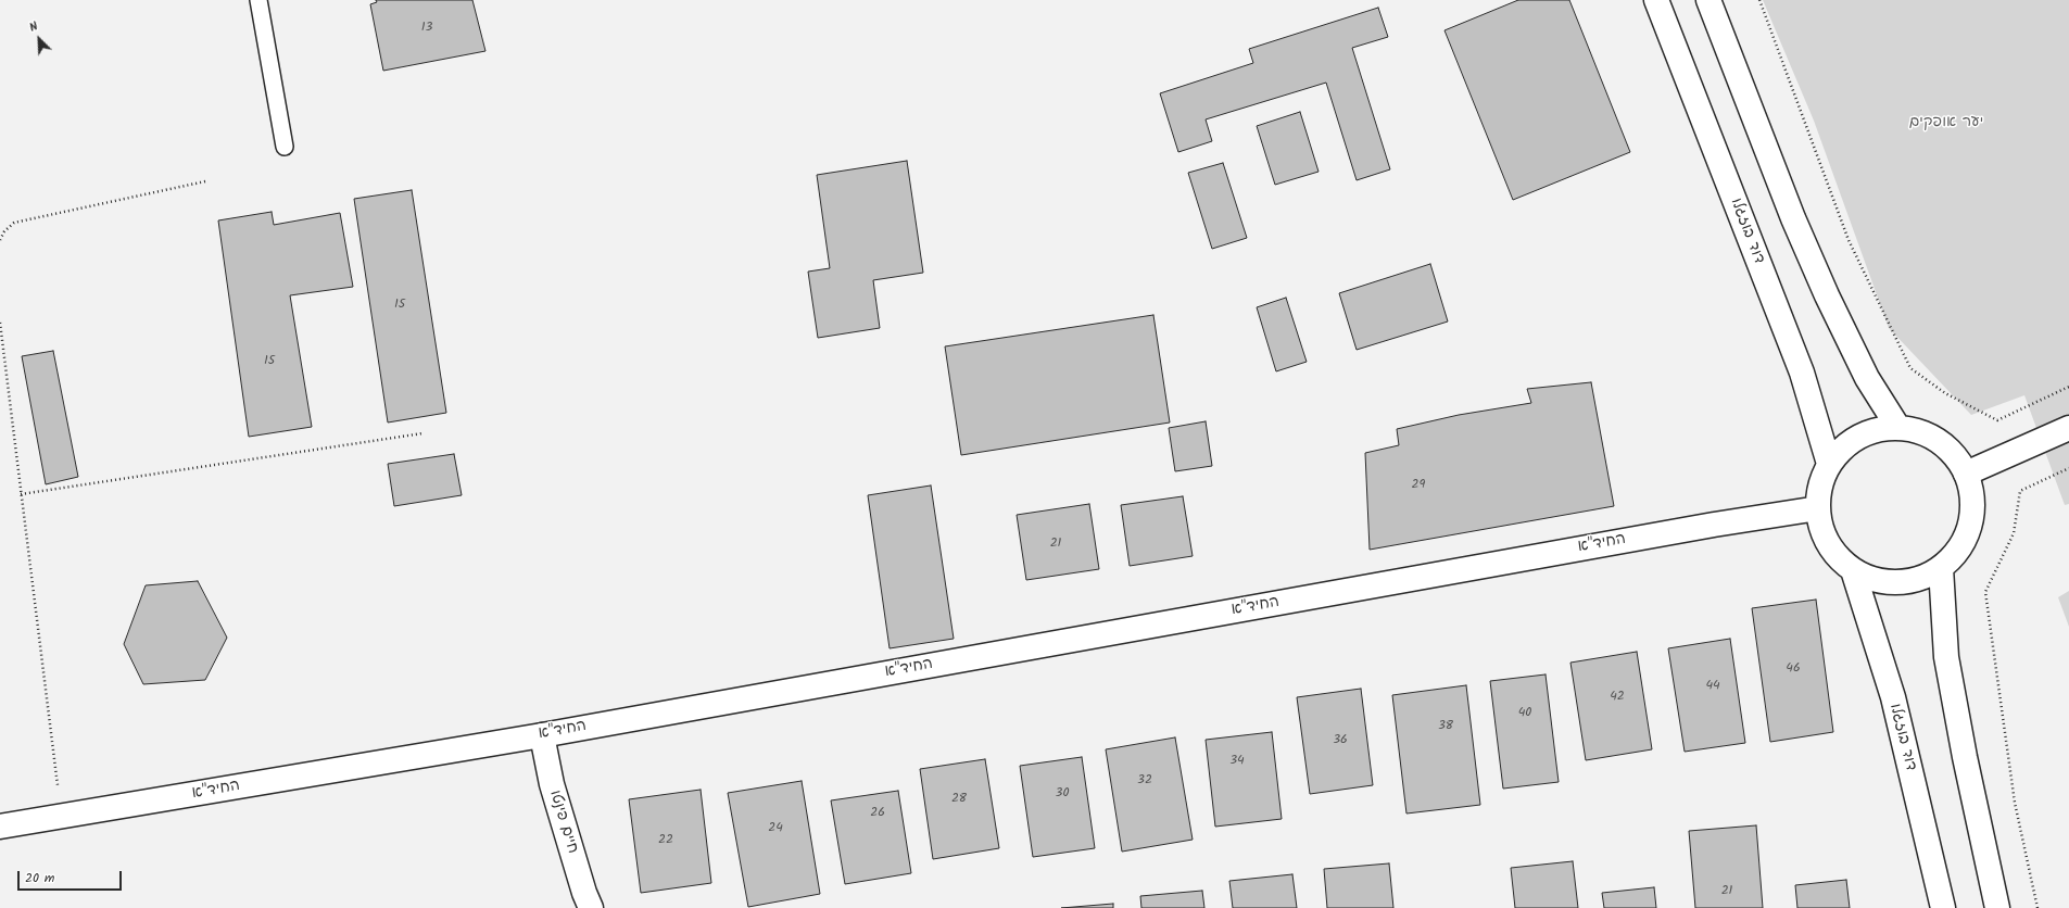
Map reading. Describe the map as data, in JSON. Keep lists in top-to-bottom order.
{
  "streets": {
    "street": ["דוד בוזגלו", "החיד\"א", "חיים פינטו"]
  },
  "crossings": [
    ["דוד בוזגלו", "החיד\"א"],
    ["החיד\"א", "חיים פינטו"]
  ],
  "parks": ["יער אופקים"],
  "house_numbers": [
    "13",
    "15",
    "15",
    "29",
    "21",
    "46",
    "44",
    "42",
    "40",
    "38",
    "36",
    "34",
    "32",
    "30",
    "28",
    "26",
    "24",
    "22",
    "21"
  ],
  "scale_bar": "20 m",
  "north": "top left"
}
